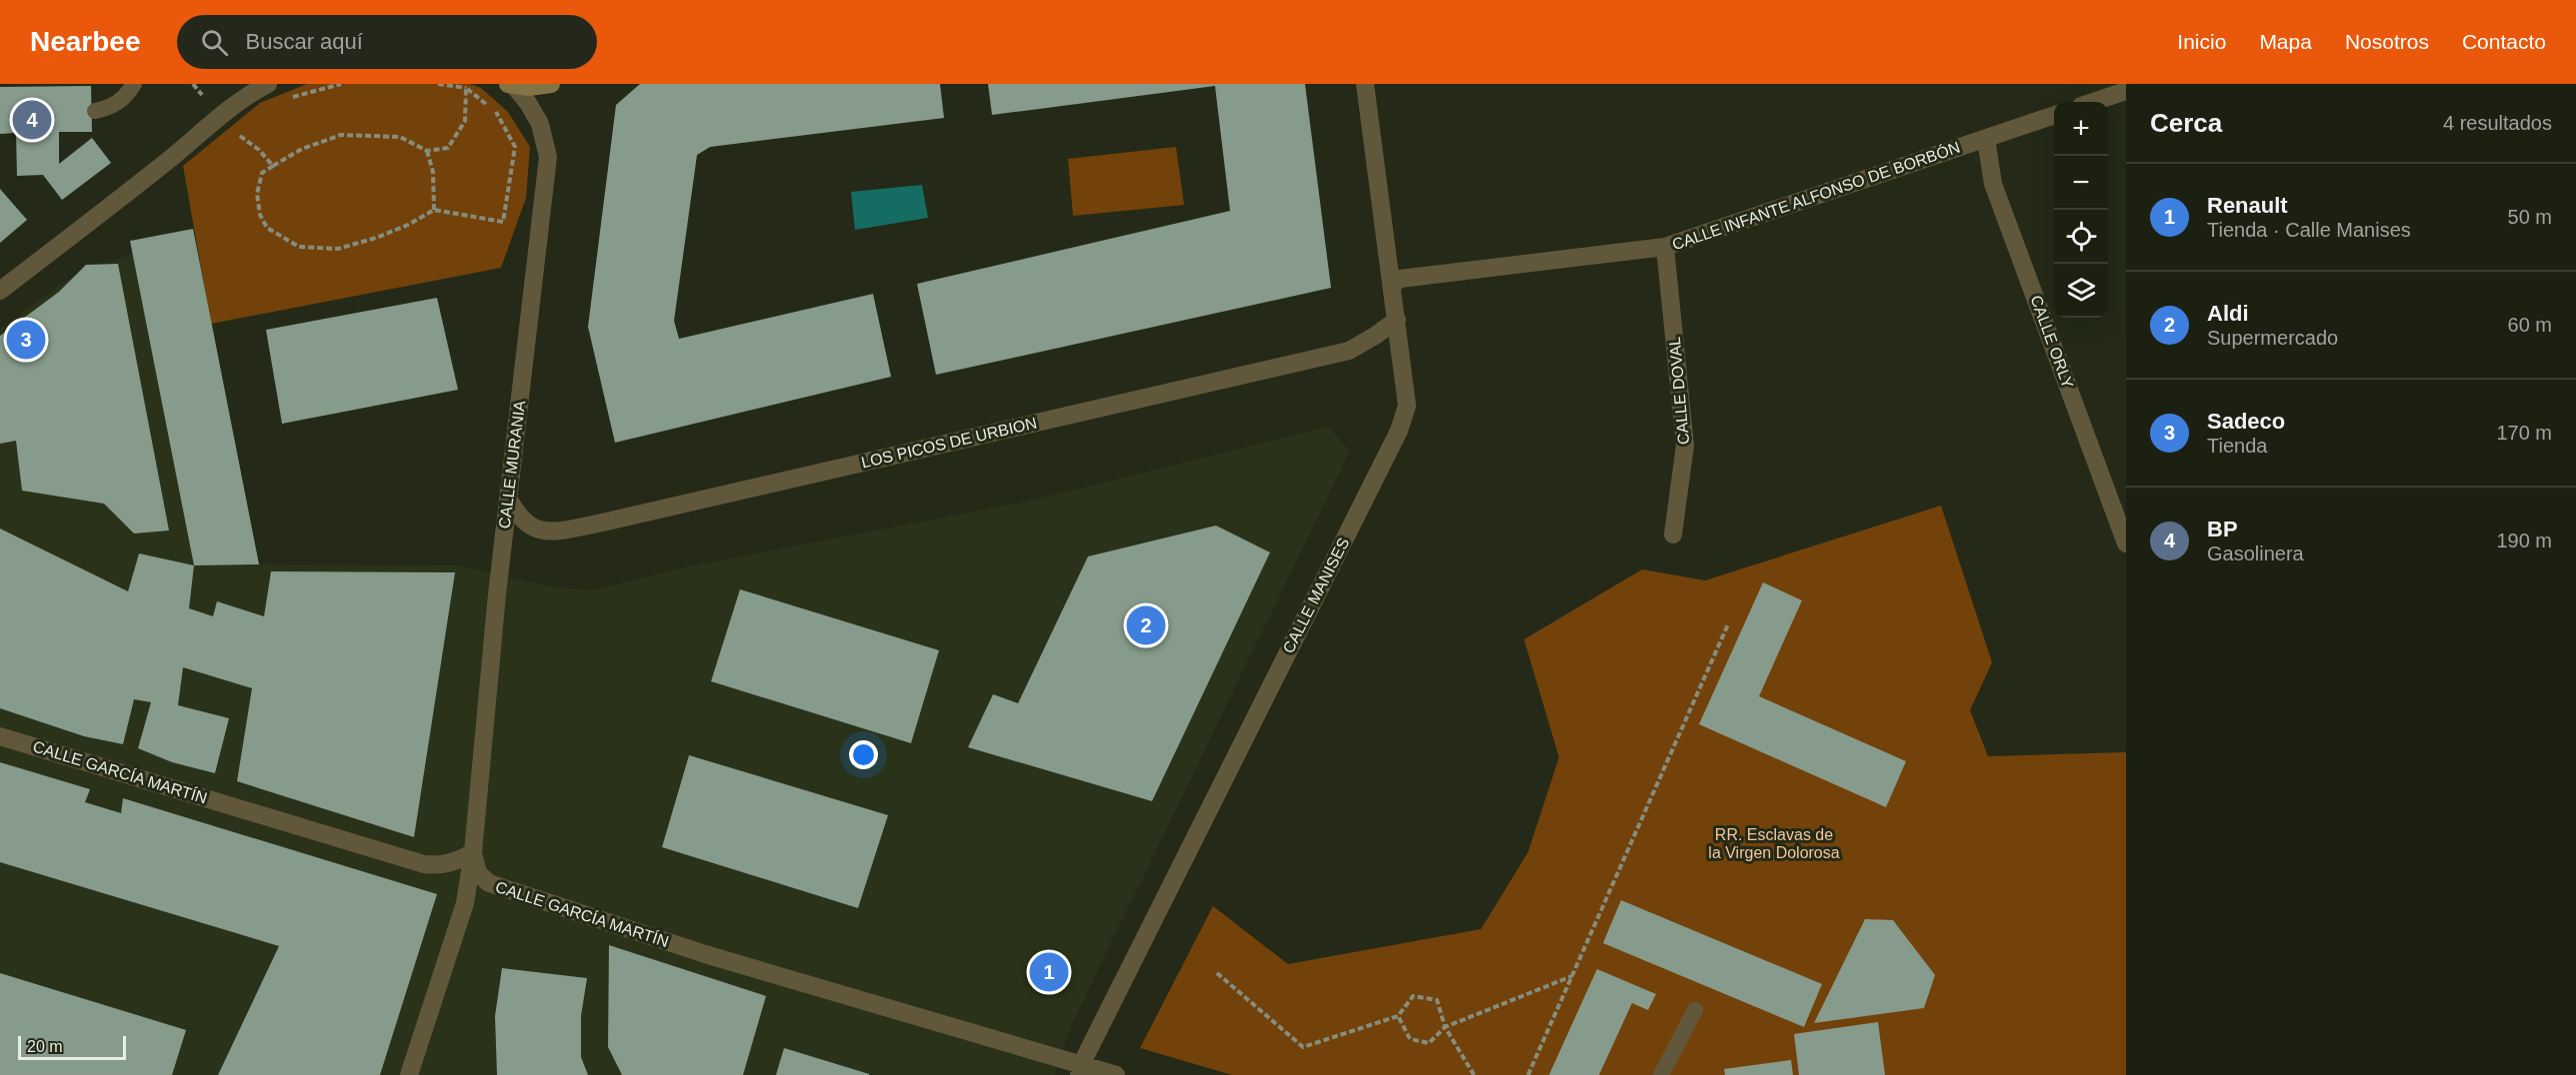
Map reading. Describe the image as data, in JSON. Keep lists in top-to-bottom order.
{
  "streets": {
    "street": [
      "CALLE INFANTE ALFONSO DE BORBÓN",
      "CALLE ORLY",
      "CALLE DOVAL",
      "LOS PICOS DE URBION",
      "CALLE MURANIA",
      "CALLE MANISES",
      "CALLE GARCÍA MARTÍN"
    ]
  },
  "crossings": [
    ["CALLE INFANTE ALFONSO DE BORBÓN", "CALLE ORLY"],
    ["CALLE INFANTE ALFONSO DE BORBÓN", "CALLE DOVAL"],
    ["CALLE INFANTE ALFONSO DE BORBÓN", "CALLE MANISES"],
    ["LOS PICOS DE URBION", "CALLE MURANIA"],
    ["LOS PICOS DE URBION", "CALLE MANISES"],
    ["CALLE MURANIA", "CALLE GARCÍA MARTÍN"],
    ["CALLE MANISES", "CALLE GARCÍA MARTÍN"]
  ],
  "parks": ["RR. Esclavas de la Virgen Dolorosa"],
  "scale_bar": "20 m",
  "page": {
    "header": "Nearbee",
    "search": "Buscar aquí",
    "nav": [
      "Inicio",
      "Mapa",
      "Nosotros",
      "Contacto"
    ],
    "heading": ["Cerca", "4 resultados"],
    "pins": [
      "4",
      "3",
      "2",
      "1"
    ],
    "map_buttons": ["+", "−"],
    "list": [
      {
        "mark": "1",
        "name": "Renault",
        "note": "Tienda · Calle Manises",
        "value": "50 m"
      },
      {
        "mark": "2",
        "name": "Aldi",
        "note": "Supermercado",
        "value": "60 m"
      },
      {
        "mark": "3",
        "name": "Sadeco",
        "note": "Tienda",
        "value": "170 m"
      },
      {
        "mark": "4",
        "name": "BP",
        "note": "Gasolinera",
        "value": "190 m"
      }
    ],
    "scale": "20 m"
  }
}
